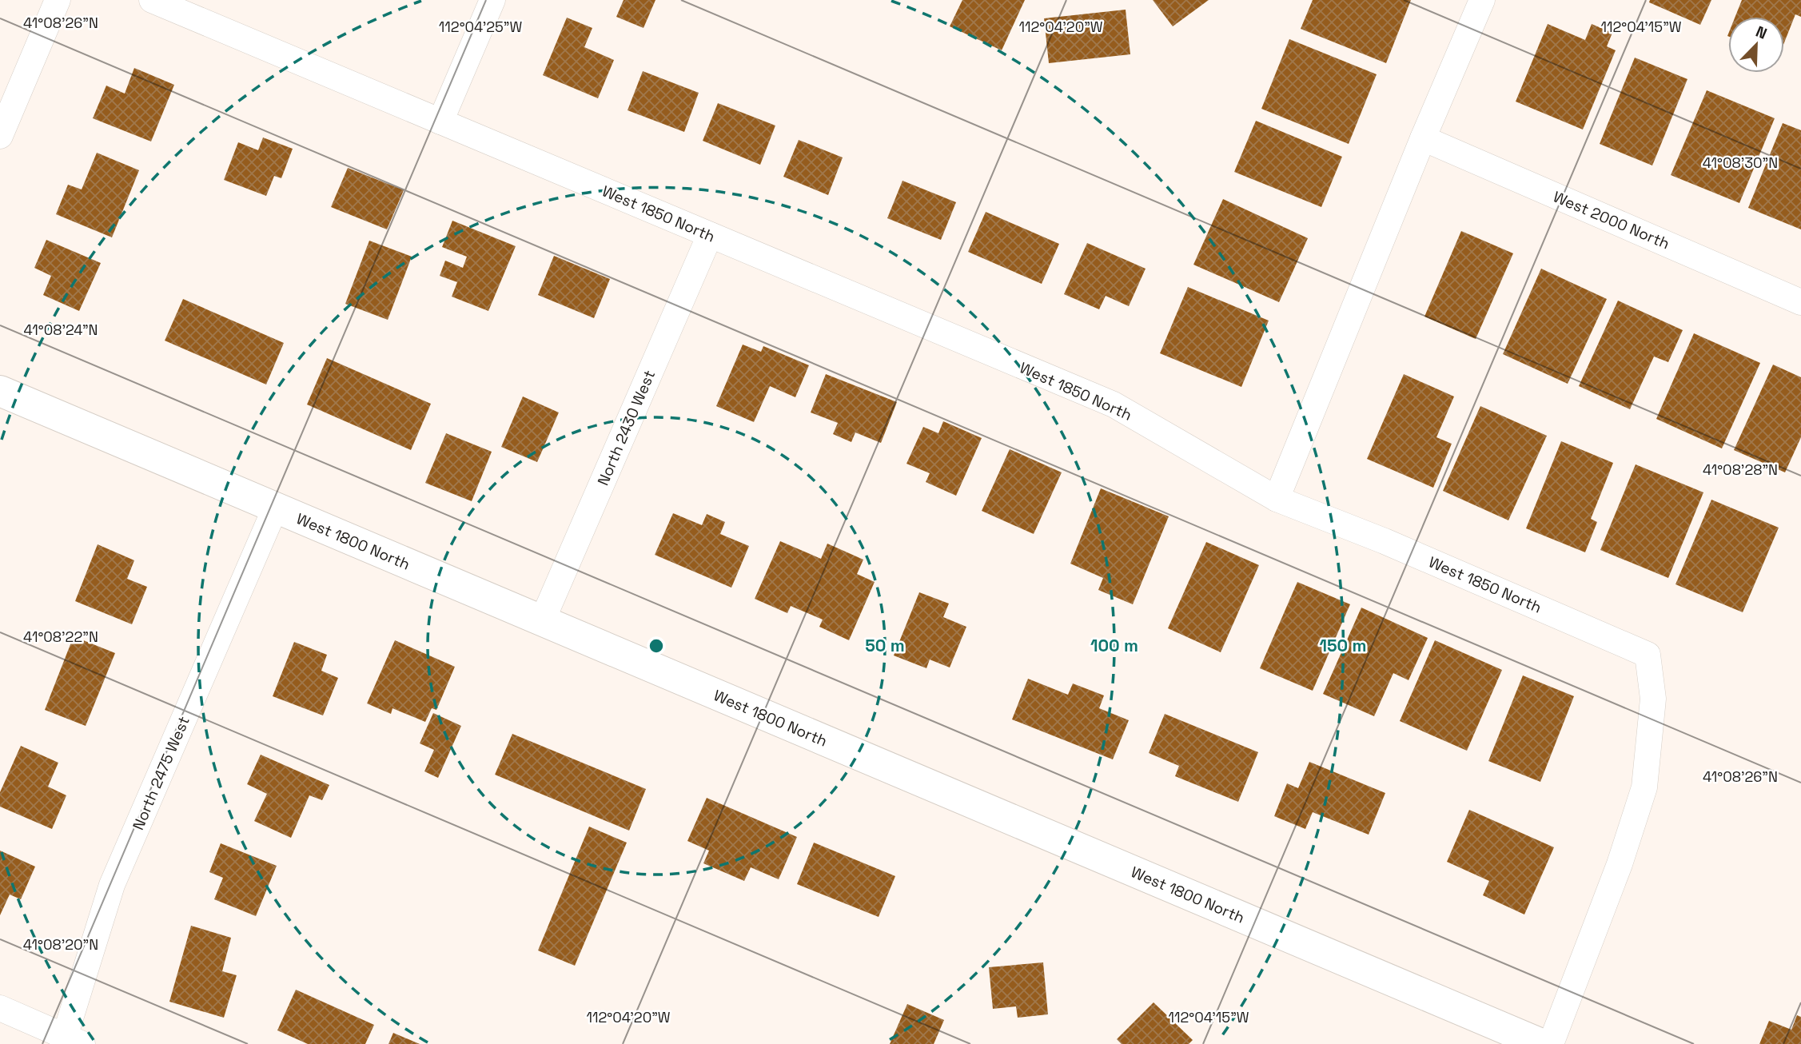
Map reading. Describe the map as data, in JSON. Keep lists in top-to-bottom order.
{
  "streets": {
    "main road": ["West 1800 North"],
    "street": [
      "West 1850 North",
      "West 2000 North",
      "North 2430 West",
      "North 2475 West"
    ]
  },
  "crossings": [
    ["West 1850 North", "North 2430 West"],
    ["North 2430 West", "West 1800 North"],
    ["West 1800 North", "North 2475 West"]
  ],
  "north": "top right",
  "coordinates": [
    "41°08'26\"N",
    "112°04'25\"W",
    "112°04'20\"W",
    "112°04'15\"W",
    "41°08'30\"N",
    "41°08'24\"N",
    "41°08'28\"N",
    "41°08'22\"N",
    "41°08'20\"N"
  ],
  "rings": ["50 m", "100 m", "150 m"]
}
